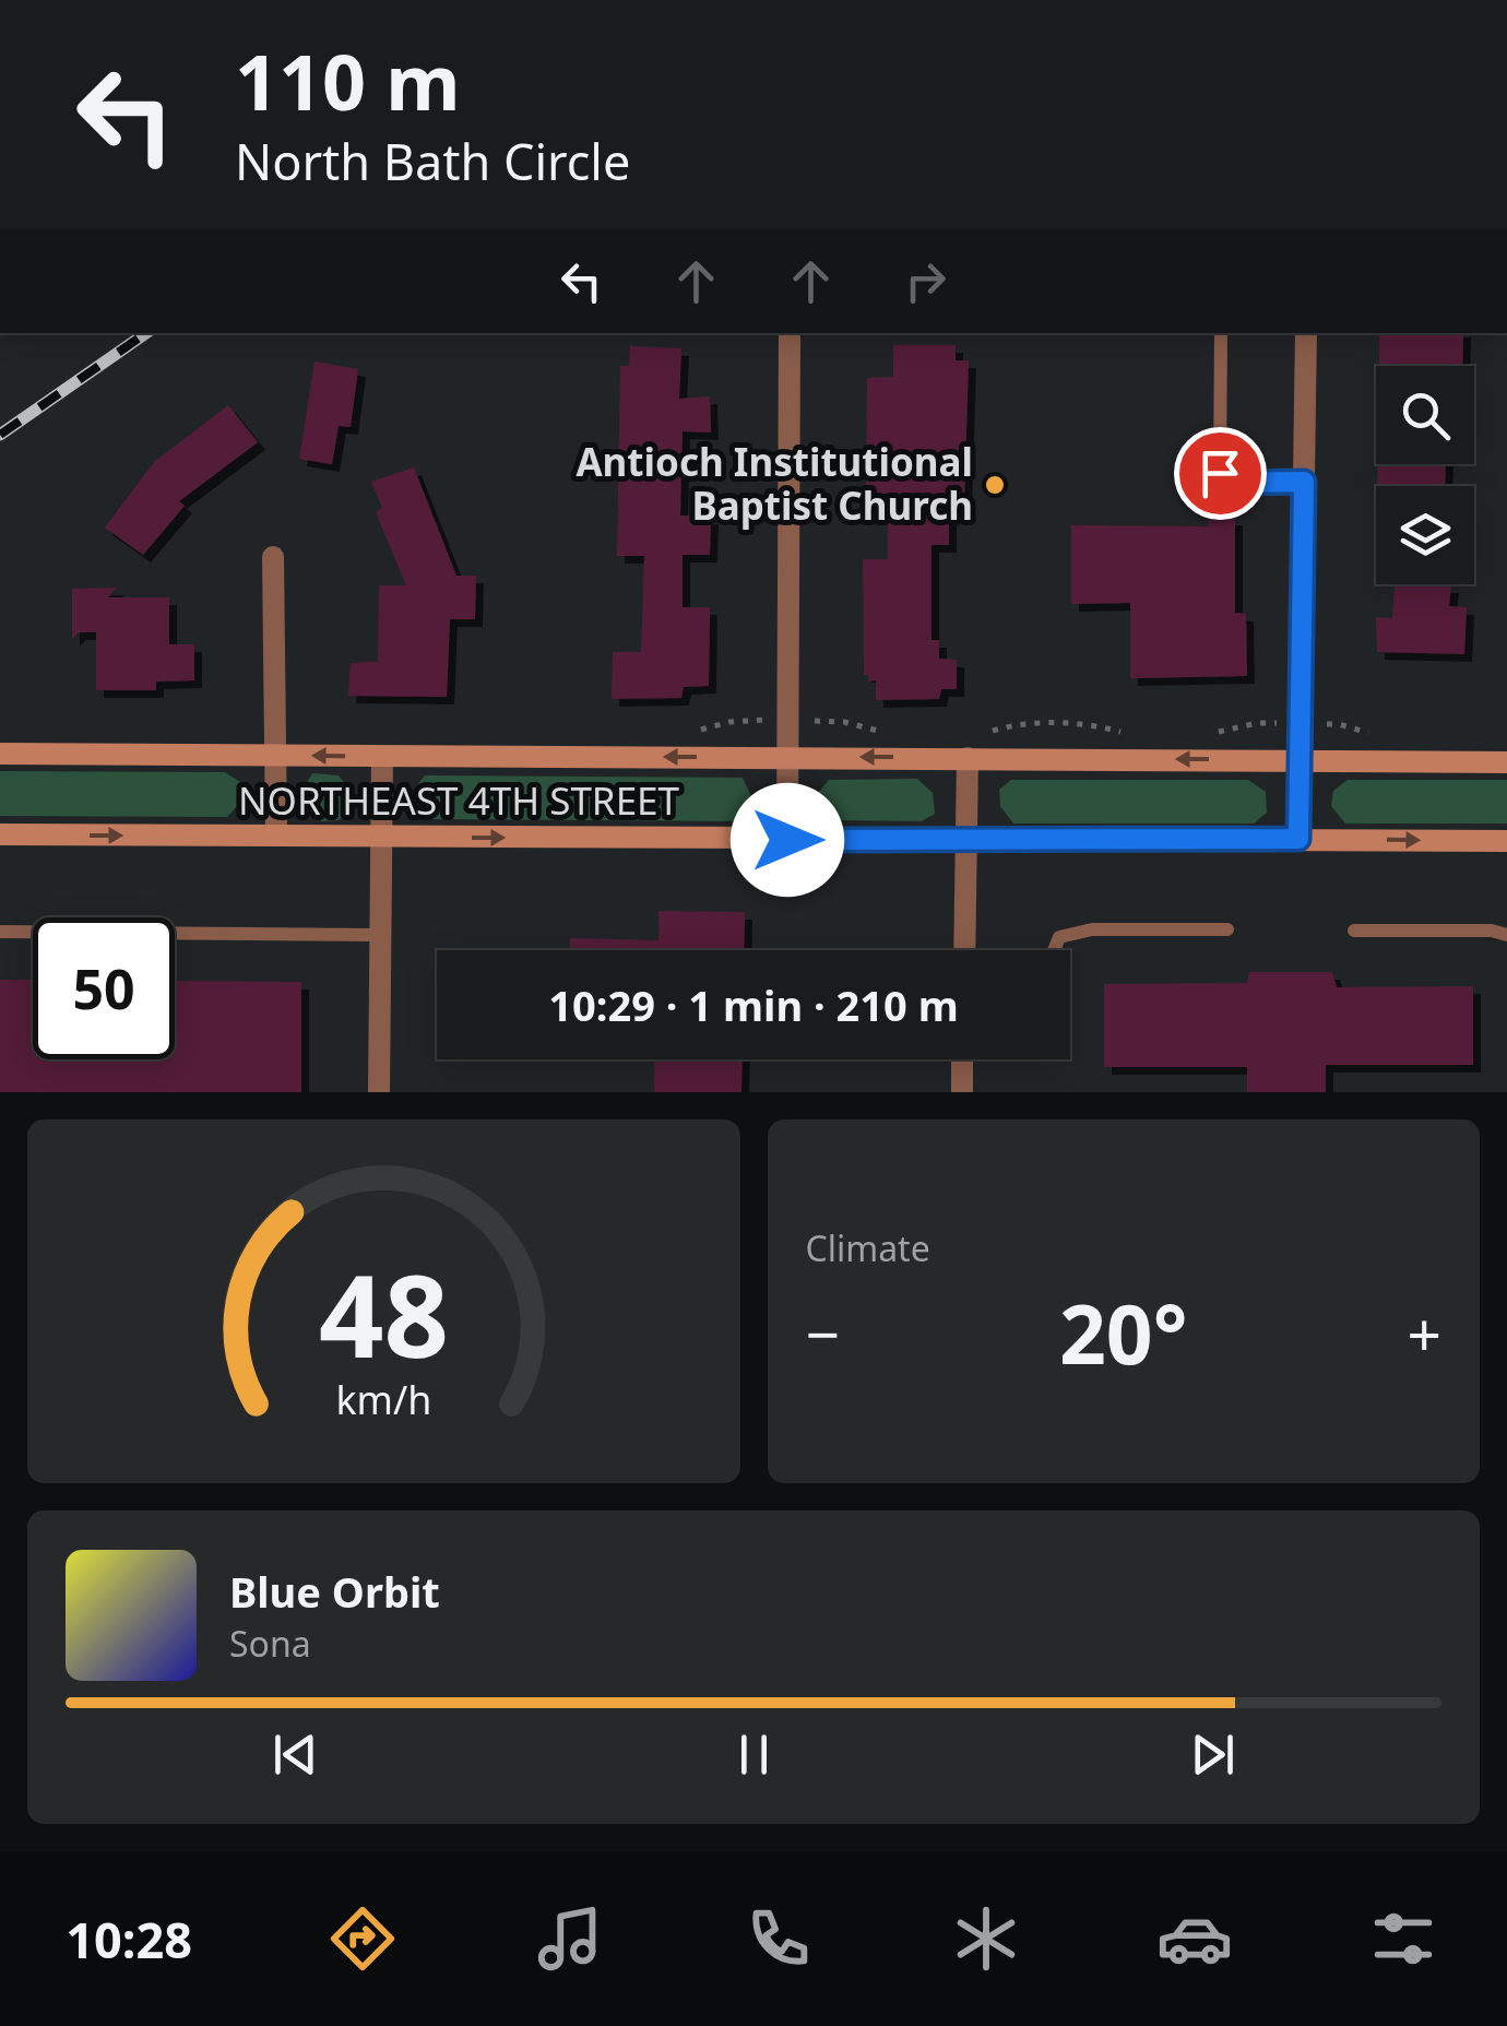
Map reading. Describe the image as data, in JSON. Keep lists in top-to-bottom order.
{
  "streets": {
    "main road": ["NORTHEAST 4TH STREET"]
  },
  "places": ["Antioch Institutional Baptist Church"],
  "page": {
    "turn": ["110 m", "North Bath Circle"],
    "limit": "50",
    "trip": "10:29 · 1 min · 210 m",
    "tile": "Climate",
    "heat": ["−", "20°", "+"],
    "song": ["Blue Orbit", "Sona"],
    "tabs": "10:28",
    "gauge": ["48", "km/h"]
  }
}
